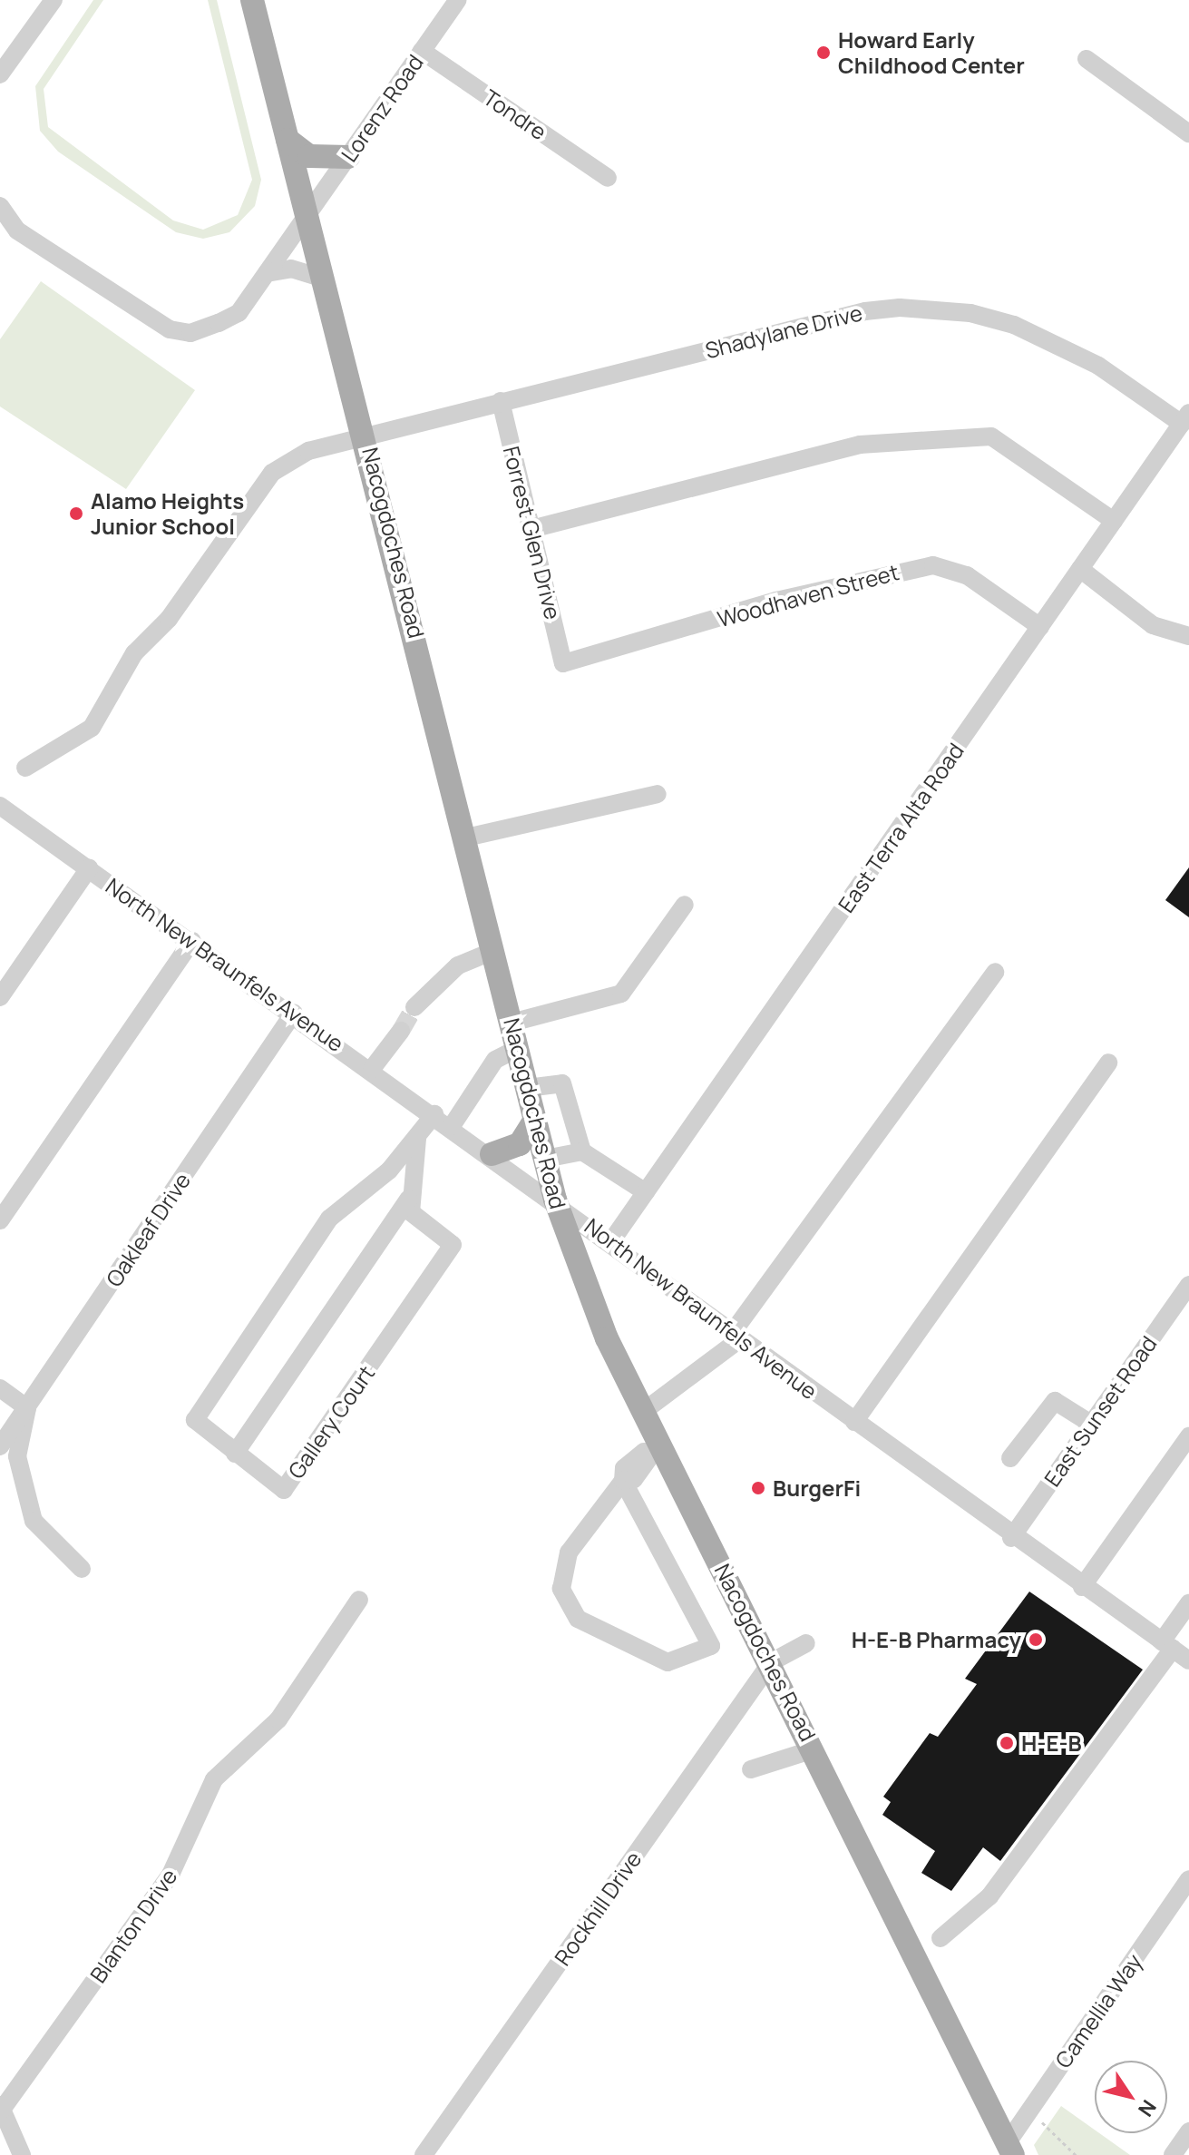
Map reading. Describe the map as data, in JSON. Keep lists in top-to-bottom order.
{
  "streets": {
    "main road": ["Nacogdoches Road"],
    "street": [
      "Lorenz Road",
      "Tondre",
      "Shadylane Drive",
      "Forrest Glen Drive",
      "Woodhaven Street",
      "East Terra Alta Road",
      "North New Braunfels Avenue",
      "Oakleaf Drive",
      "East Sunset Road",
      "Gallery Court",
      "Rockhill Drive",
      "Blanton Drive",
      "Camellia Way"
    ]
  },
  "crossings": [
    ["Lorenz Road", "Tondre"],
    ["Lorenz Road", "Nacogdoches Road"],
    ["Shadylane Drive", "Forrest Glen Drive"],
    ["Shadylane Drive", "Nacogdoches Road"],
    ["Shadylane Drive", "East Terra Alta Road"],
    ["Forrest Glen Drive", "Woodhaven Street"],
    ["Nacogdoches Road", "North New Braunfels Avenue"],
    ["Nacogdoches Road", "Rockhill Drive"],
    ["Nacogdoches Road", "Camellia Way"],
    ["Woodhaven Street", "East Terra Alta Road"],
    ["East Terra Alta Road", "North New Braunfels Avenue"],
    ["North New Braunfels Avenue", "Oakleaf Drive"],
    ["North New Braunfels Avenue", "East Sunset Road"],
    ["North New Braunfels Avenue", "Gallery Court"]
  ],
  "places": [
    "Howard Early Childhood Center",
    "Alamo Heights Junior School",
    "BurgerFi",
    "H-E-B Pharmacy",
    "H-E-B"
  ],
  "north": "bottom right"
}
